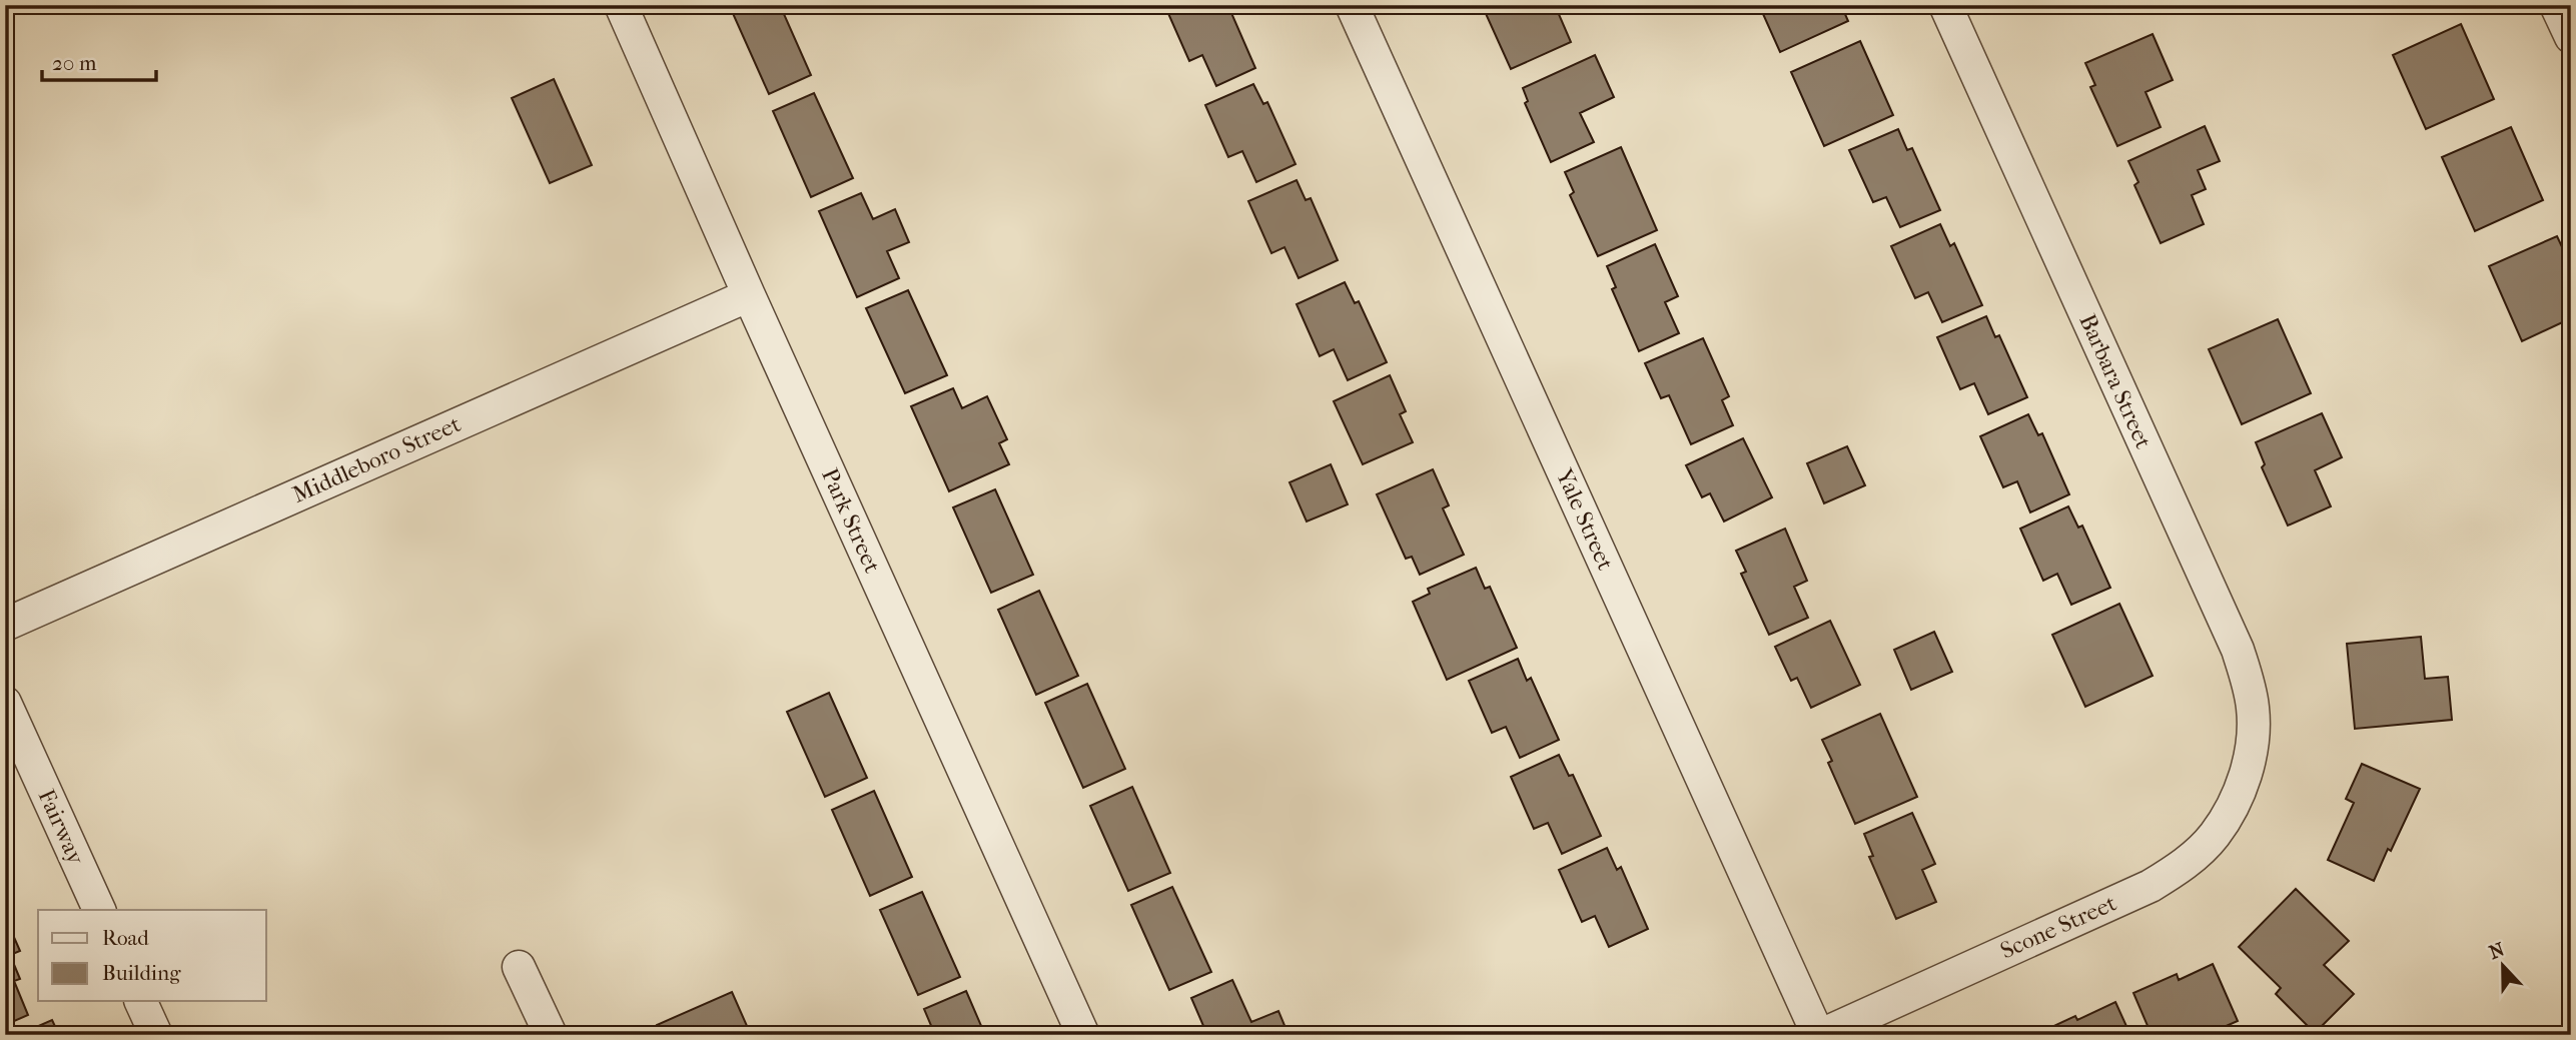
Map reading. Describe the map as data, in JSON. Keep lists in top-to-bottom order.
{
  "streets": {
    "street": [
      "Barbara Street",
      "Middleboro Street",
      "Yale Street",
      "Park Street",
      "Fairway",
      "Scone Street"
    ]
  },
  "crossings": [
    ["Barbara Street", "Scone Street"],
    ["Middleboro Street", "Park Street"],
    ["Yale Street", "Scone Street"]
  ],
  "legend": ["Road", "Building"],
  "scale_bar": "20 m",
  "north": "top"
}
